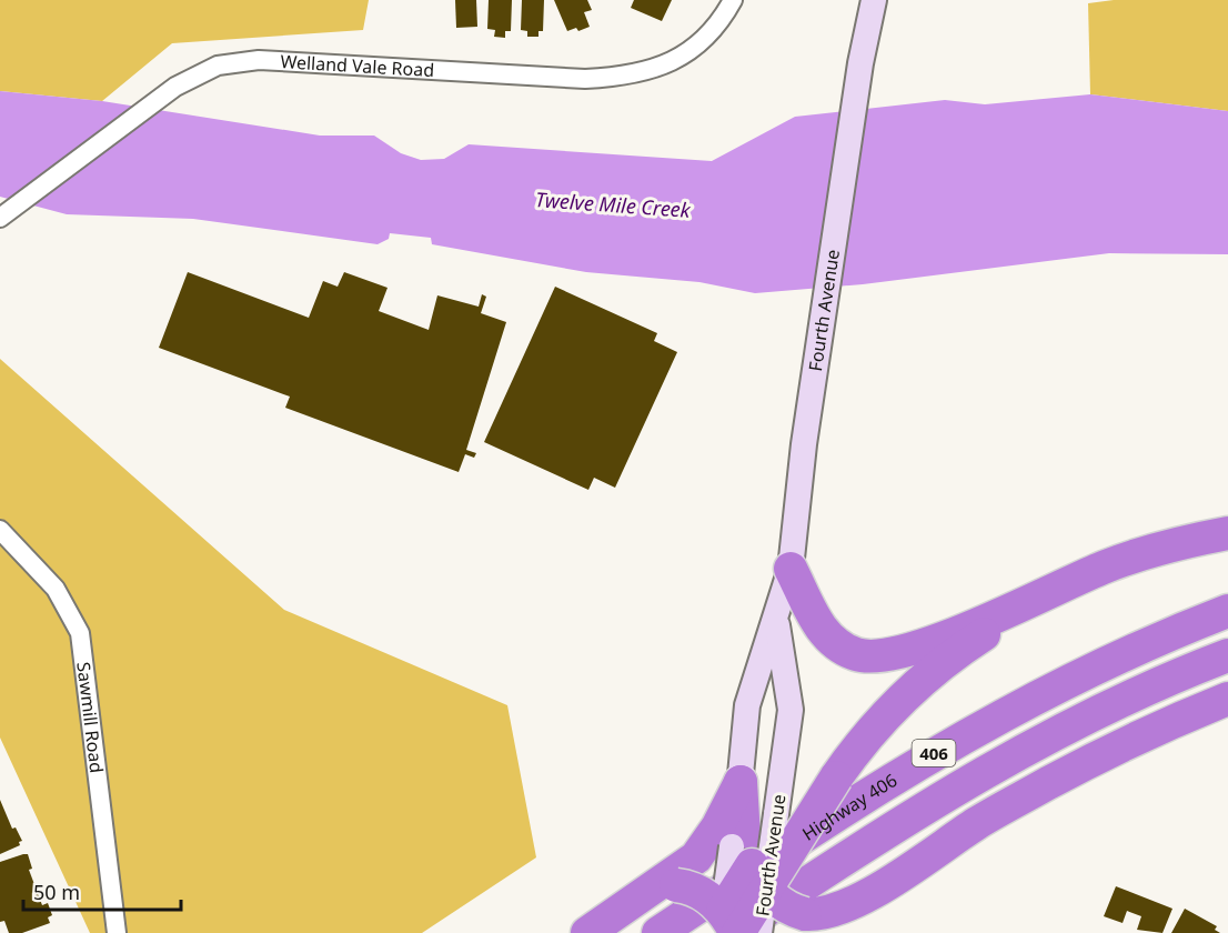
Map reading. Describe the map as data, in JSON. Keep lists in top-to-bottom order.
{
  "streets": {
    "highway": ["406", "Highway 406"],
    "main road": ["Fourth Avenue"],
    "street": ["Welland Vale Road", "Sawmill Road"]
  },
  "water": ["Twelve Mile Creek"],
  "scale_bar": "50 m"
}
